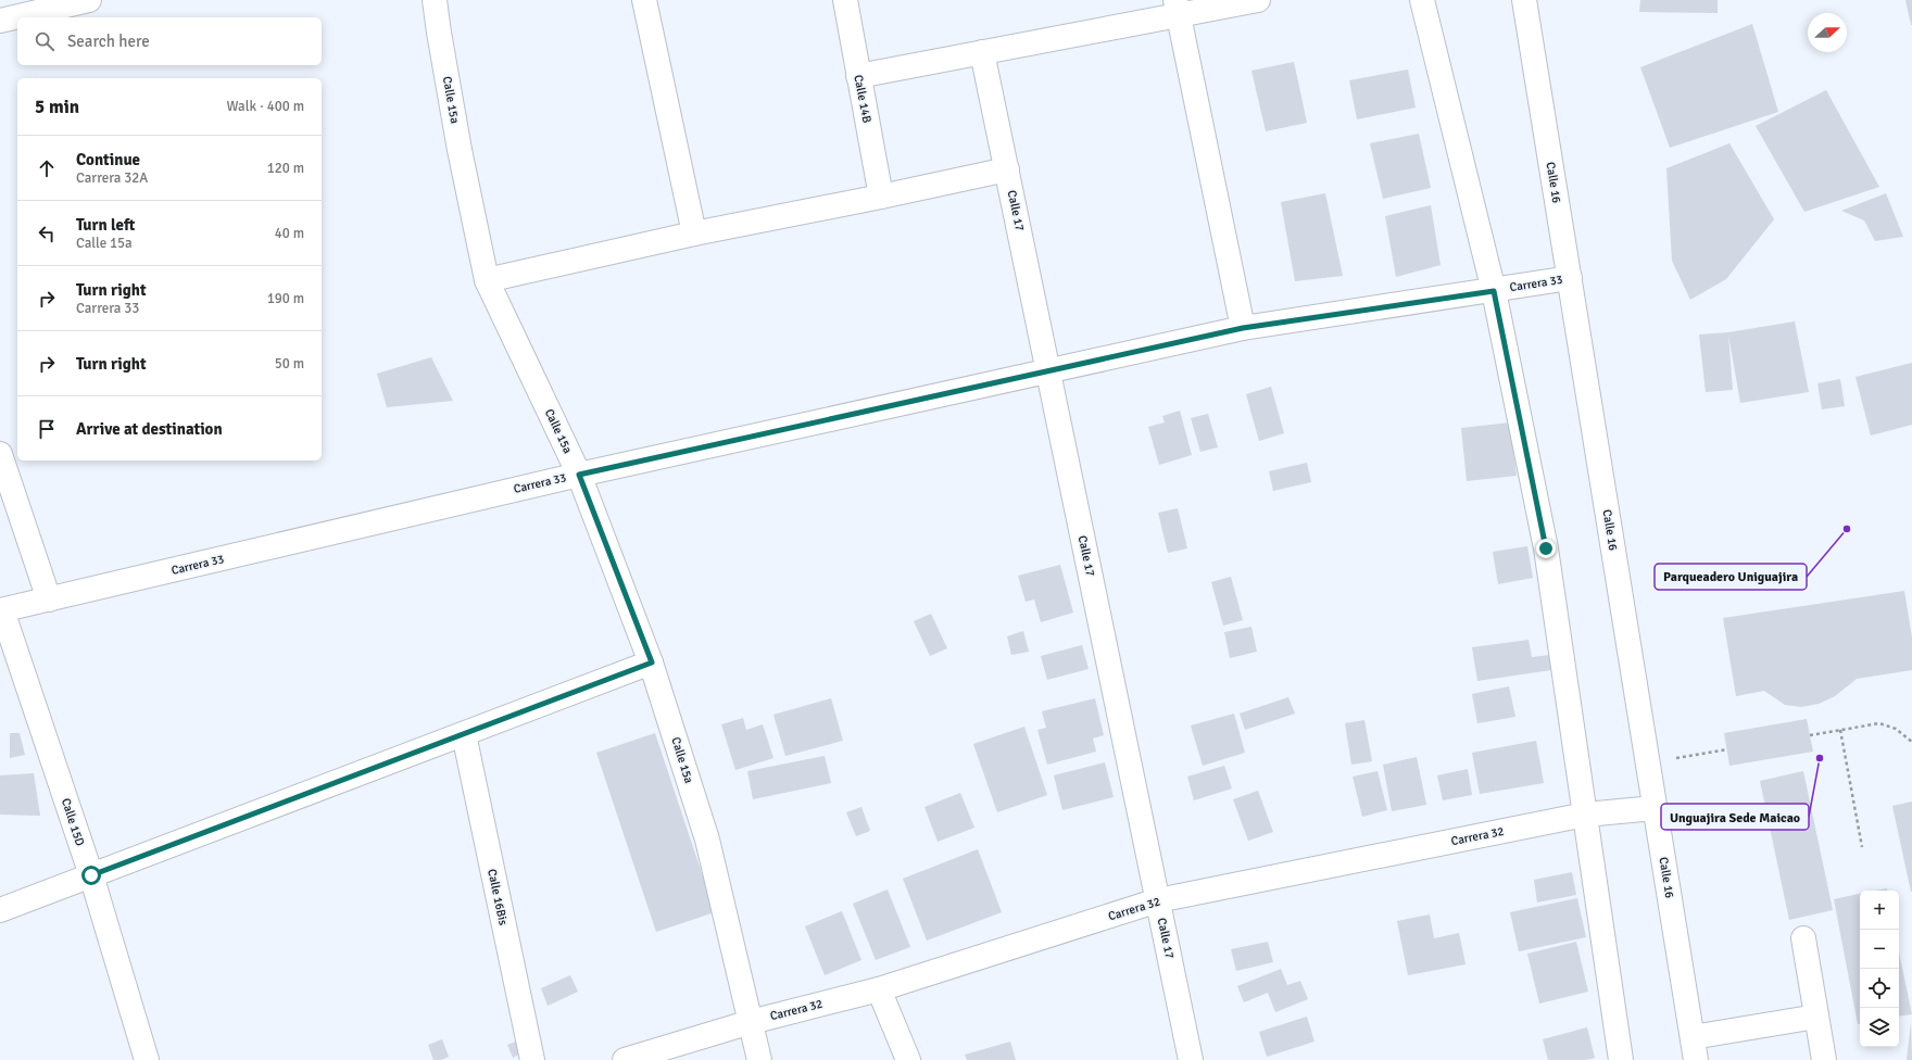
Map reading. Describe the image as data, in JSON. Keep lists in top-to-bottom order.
{
  "streets": {
    "main road": [
      "Calle 14B",
      "Calle 15a",
      "Calle 16",
      "Calle 17",
      "Carrera 33",
      "Calle 15D",
      "Carrera 32",
      "Calle 16Bis"
    ]
  },
  "crossings": [
    ["Calle 15a", "Carrera 33"],
    ["Calle 15a", "Carrera 32"],
    ["Calle 16", "Carrera 33"],
    ["Calle 16", "Carrera 32"],
    ["Calle 17", "Carrera 33"],
    ["Calle 17", "Carrera 32"],
    ["Carrera 33", "Calle 15D"]
  ],
  "places": ["Parqueadero Uniguajira", "Unguajira Sede Maicao"],
  "north": "right",
  "page": {
    "search": "Search here",
    "heading": ["5 min", "Walk · 400 m"],
    "list": [
      ["Continue", "Carrera 32A", "120 m"],
      ["Turn left", "Calle 15a", "40 m"],
      ["Turn right", "Carrera 33", "190 m"],
      ["Turn right", "50 m"],
      "Arrive at destination"
    ],
    "map_buttons": ["+", "−"]
  }
}
